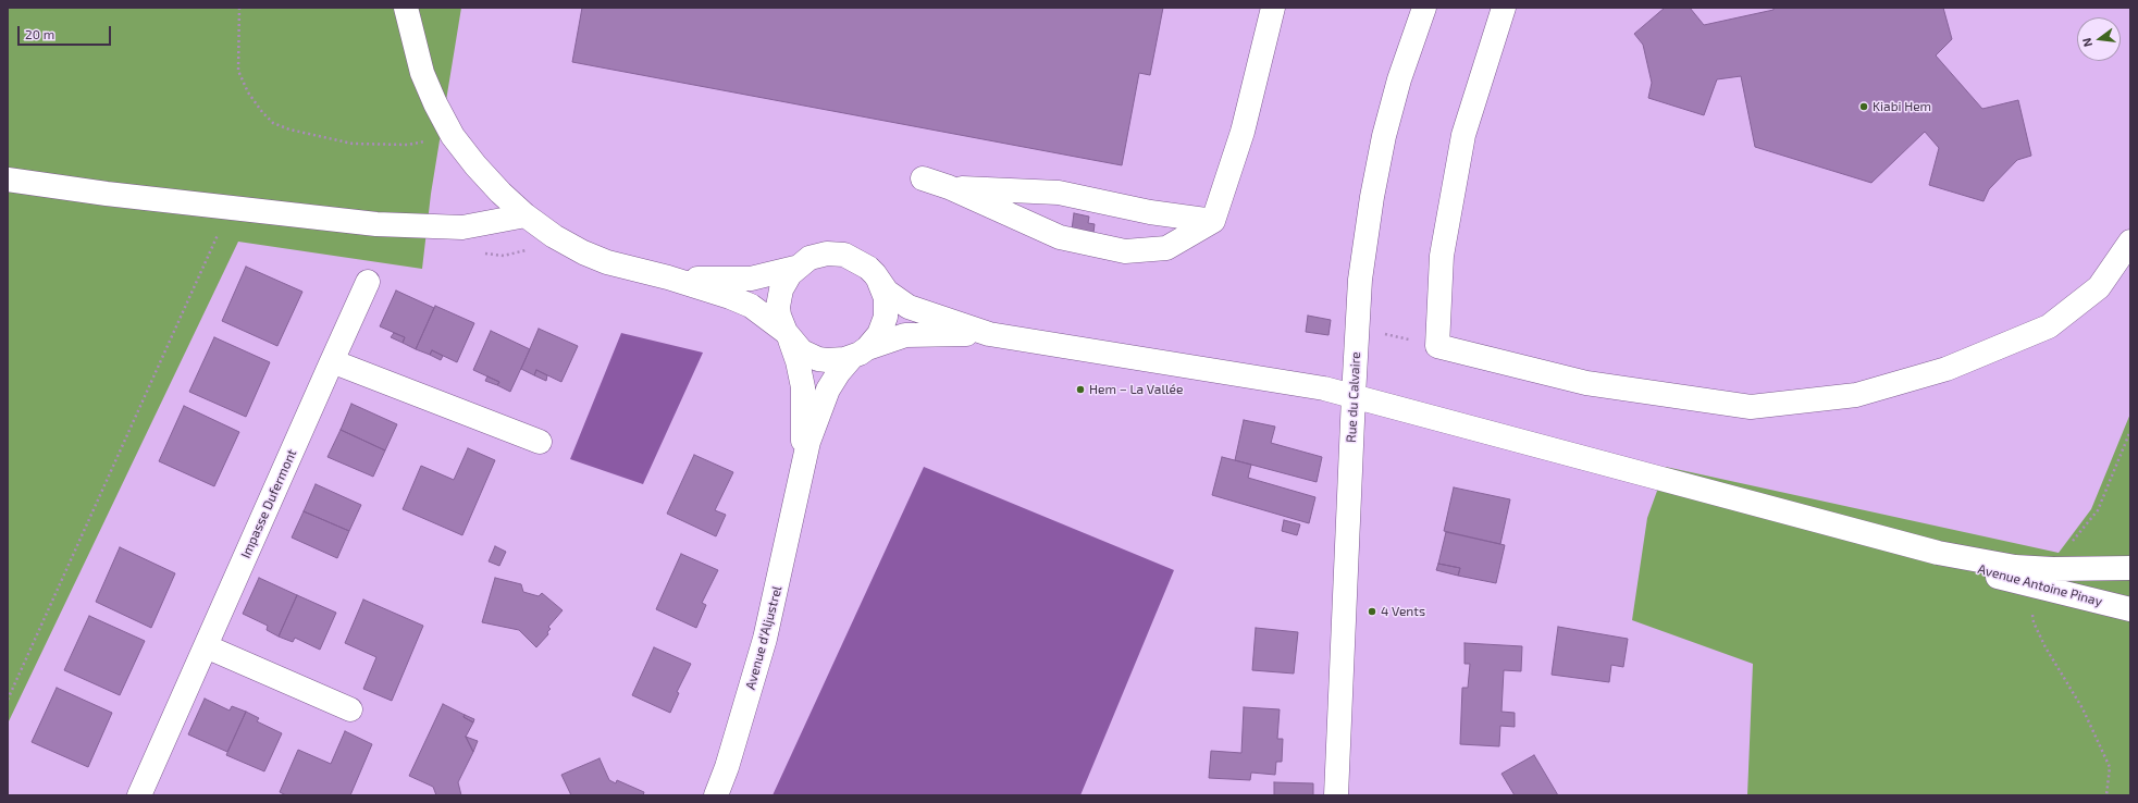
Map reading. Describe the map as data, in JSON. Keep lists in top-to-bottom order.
{
  "streets": {
    "street": [
      "Rue du Calvaire",
      "Impasse Dufermont",
      "Avenue Antoine Pinay",
      "Avenue d'Aljustrel"
    ]
  },
  "places": ["Kiabi Hem", "Hem – La Vallée", "4 Vents"],
  "scale_bar": "20 m",
  "north": "left"
}
